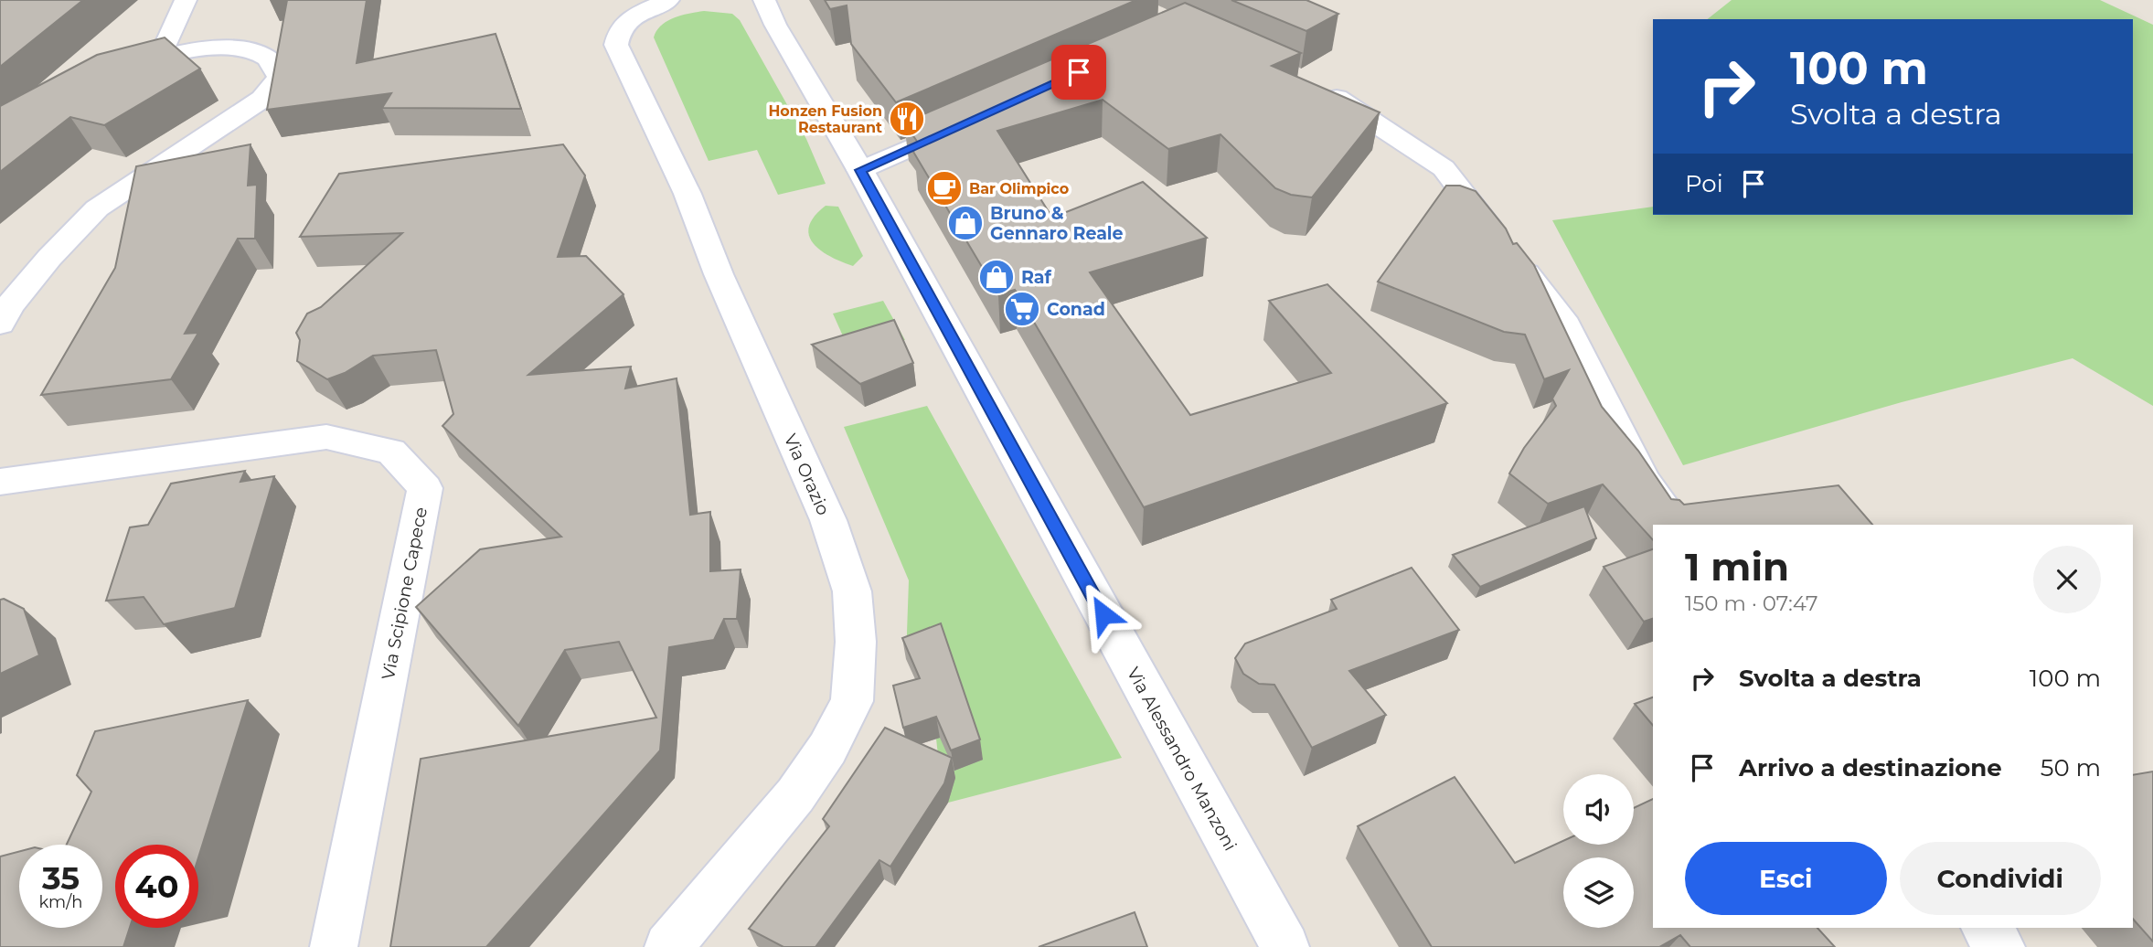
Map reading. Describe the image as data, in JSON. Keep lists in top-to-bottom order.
{
  "streets": {
    "street": ["Via Orazio", "Via Scipione Capece", "Via Alessandro Manzoni"]
  },
  "places": {
    "restaurant": ["Honzen Fusion Restaurant"],
    "cafe": ["Bar Olimpico"],
    "shop": ["Bruno & Gennaro Reale", "Raf"],
    "supermarket": ["Conad"]
  },
  "page": {
    "turn": ["100 m", "Svolta a destra"],
    "then": "Poi",
    "heading": ["1 min", "150 m · 07:47"],
    "list": [
      {
        "name": "Svolta a destra",
        "value": "100 m"
      },
      {
        "name": "Arrivo a destinazione",
        "value": "50 m"
      }
    ],
    "buttons": ["Esci", "Condividi"],
    "speed": "35 km/h",
    "limit": "40"
  }
}
